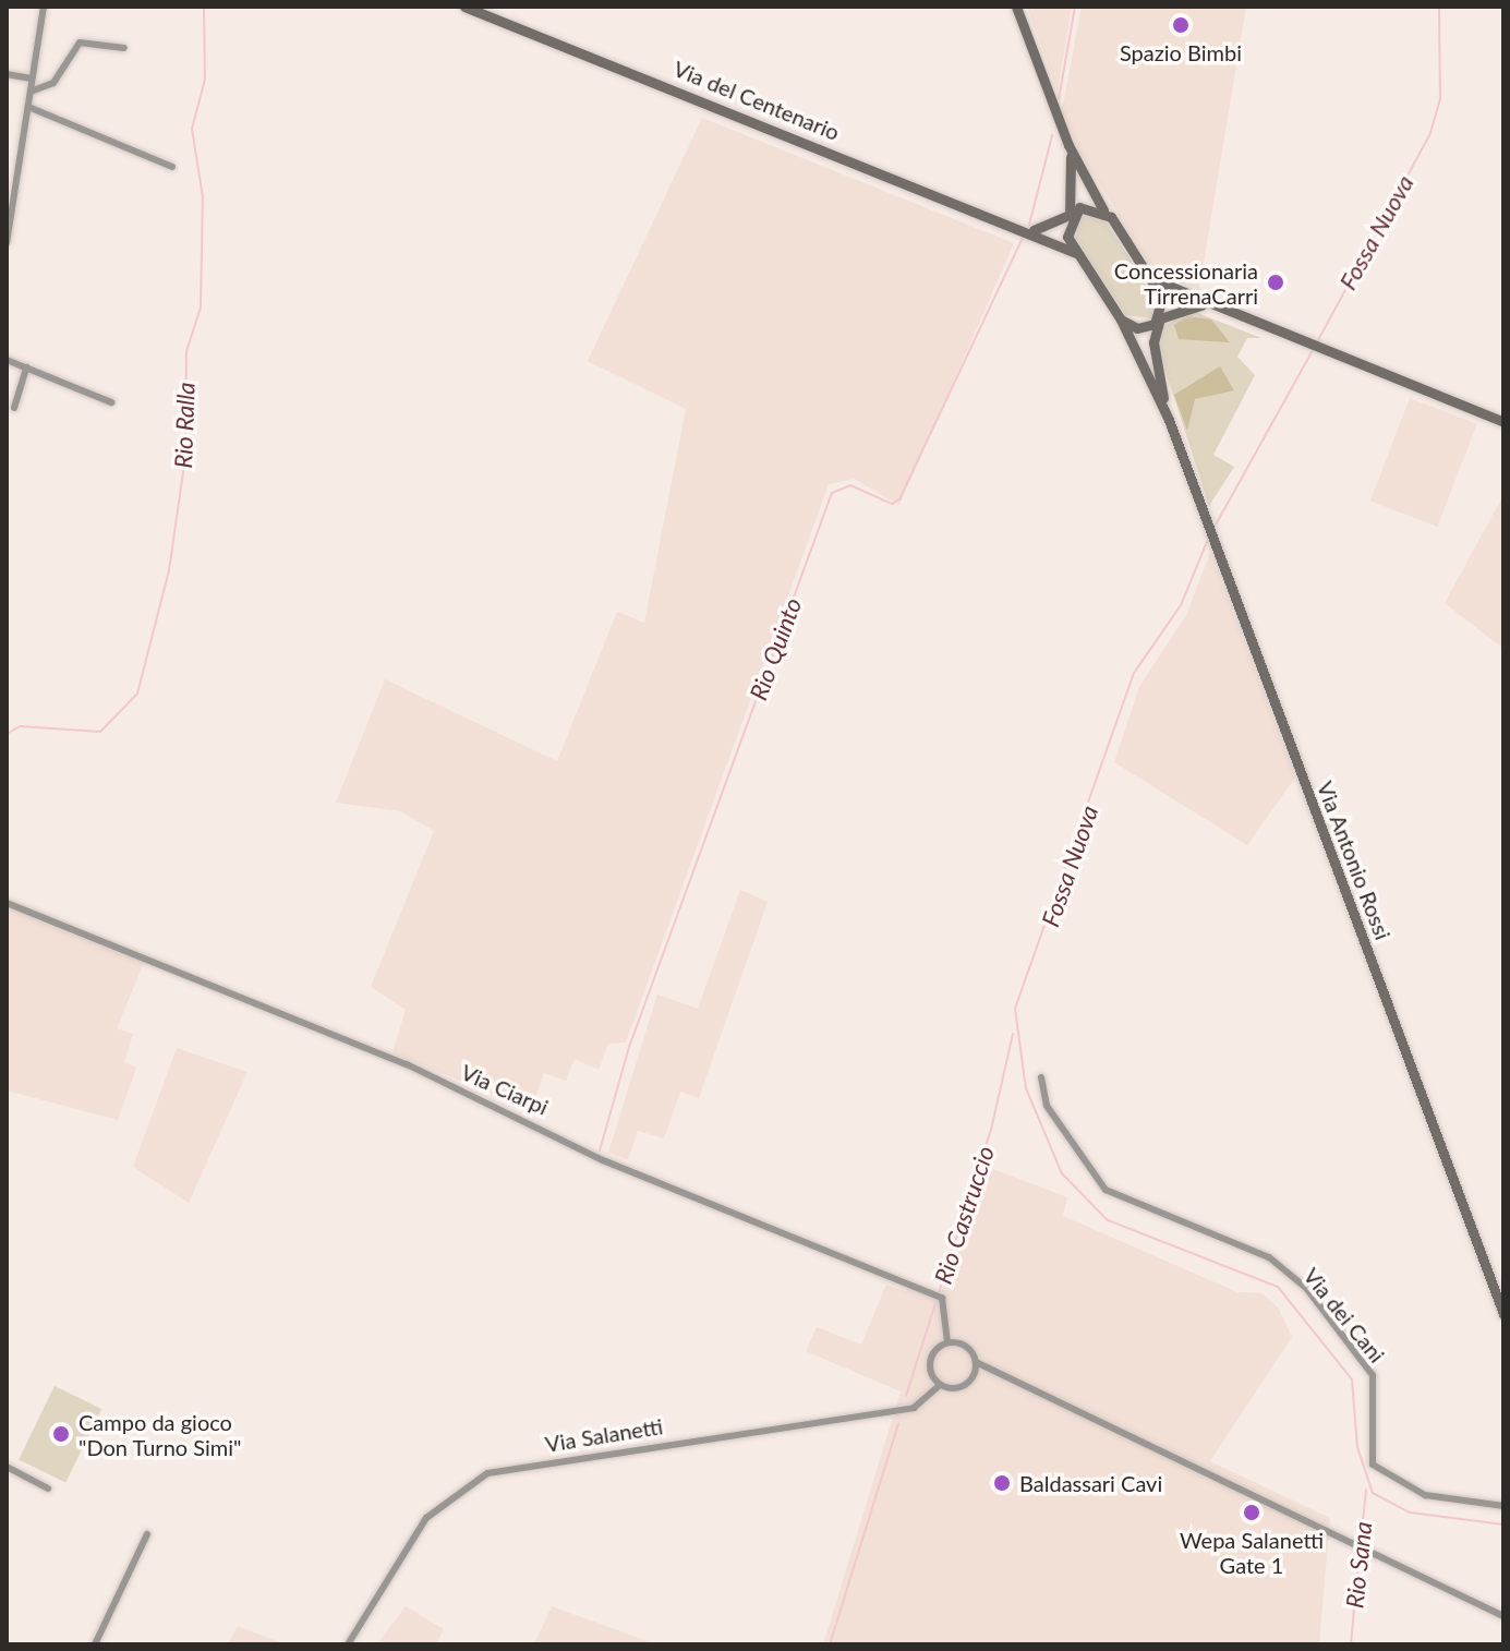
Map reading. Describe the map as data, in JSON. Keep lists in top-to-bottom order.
{
  "streets": {
    "main road": ["Via del Centenario", "Via Antonio Rossi"],
    "street": ["Via Ciarpi", "Via dei Cani", "Via Salanetti"]
  },
  "crossings": [
    ["Via Ciarpi", "Via Salanetti"]
  ],
  "water": [
    "Fossa Nuova",
    "Rio Ralla",
    "Rio Quinto",
    "Rio Castruccio",
    "Rio Sana"
  ],
  "places": [
    "Spazio Bimbi",
    "Concessionaria TirrenaCarri",
    "Campo da gioco \"Don Turno Simi\"",
    "Baldassari Cavi",
    "Wepa Salanetti Gate 1"
  ]
}
